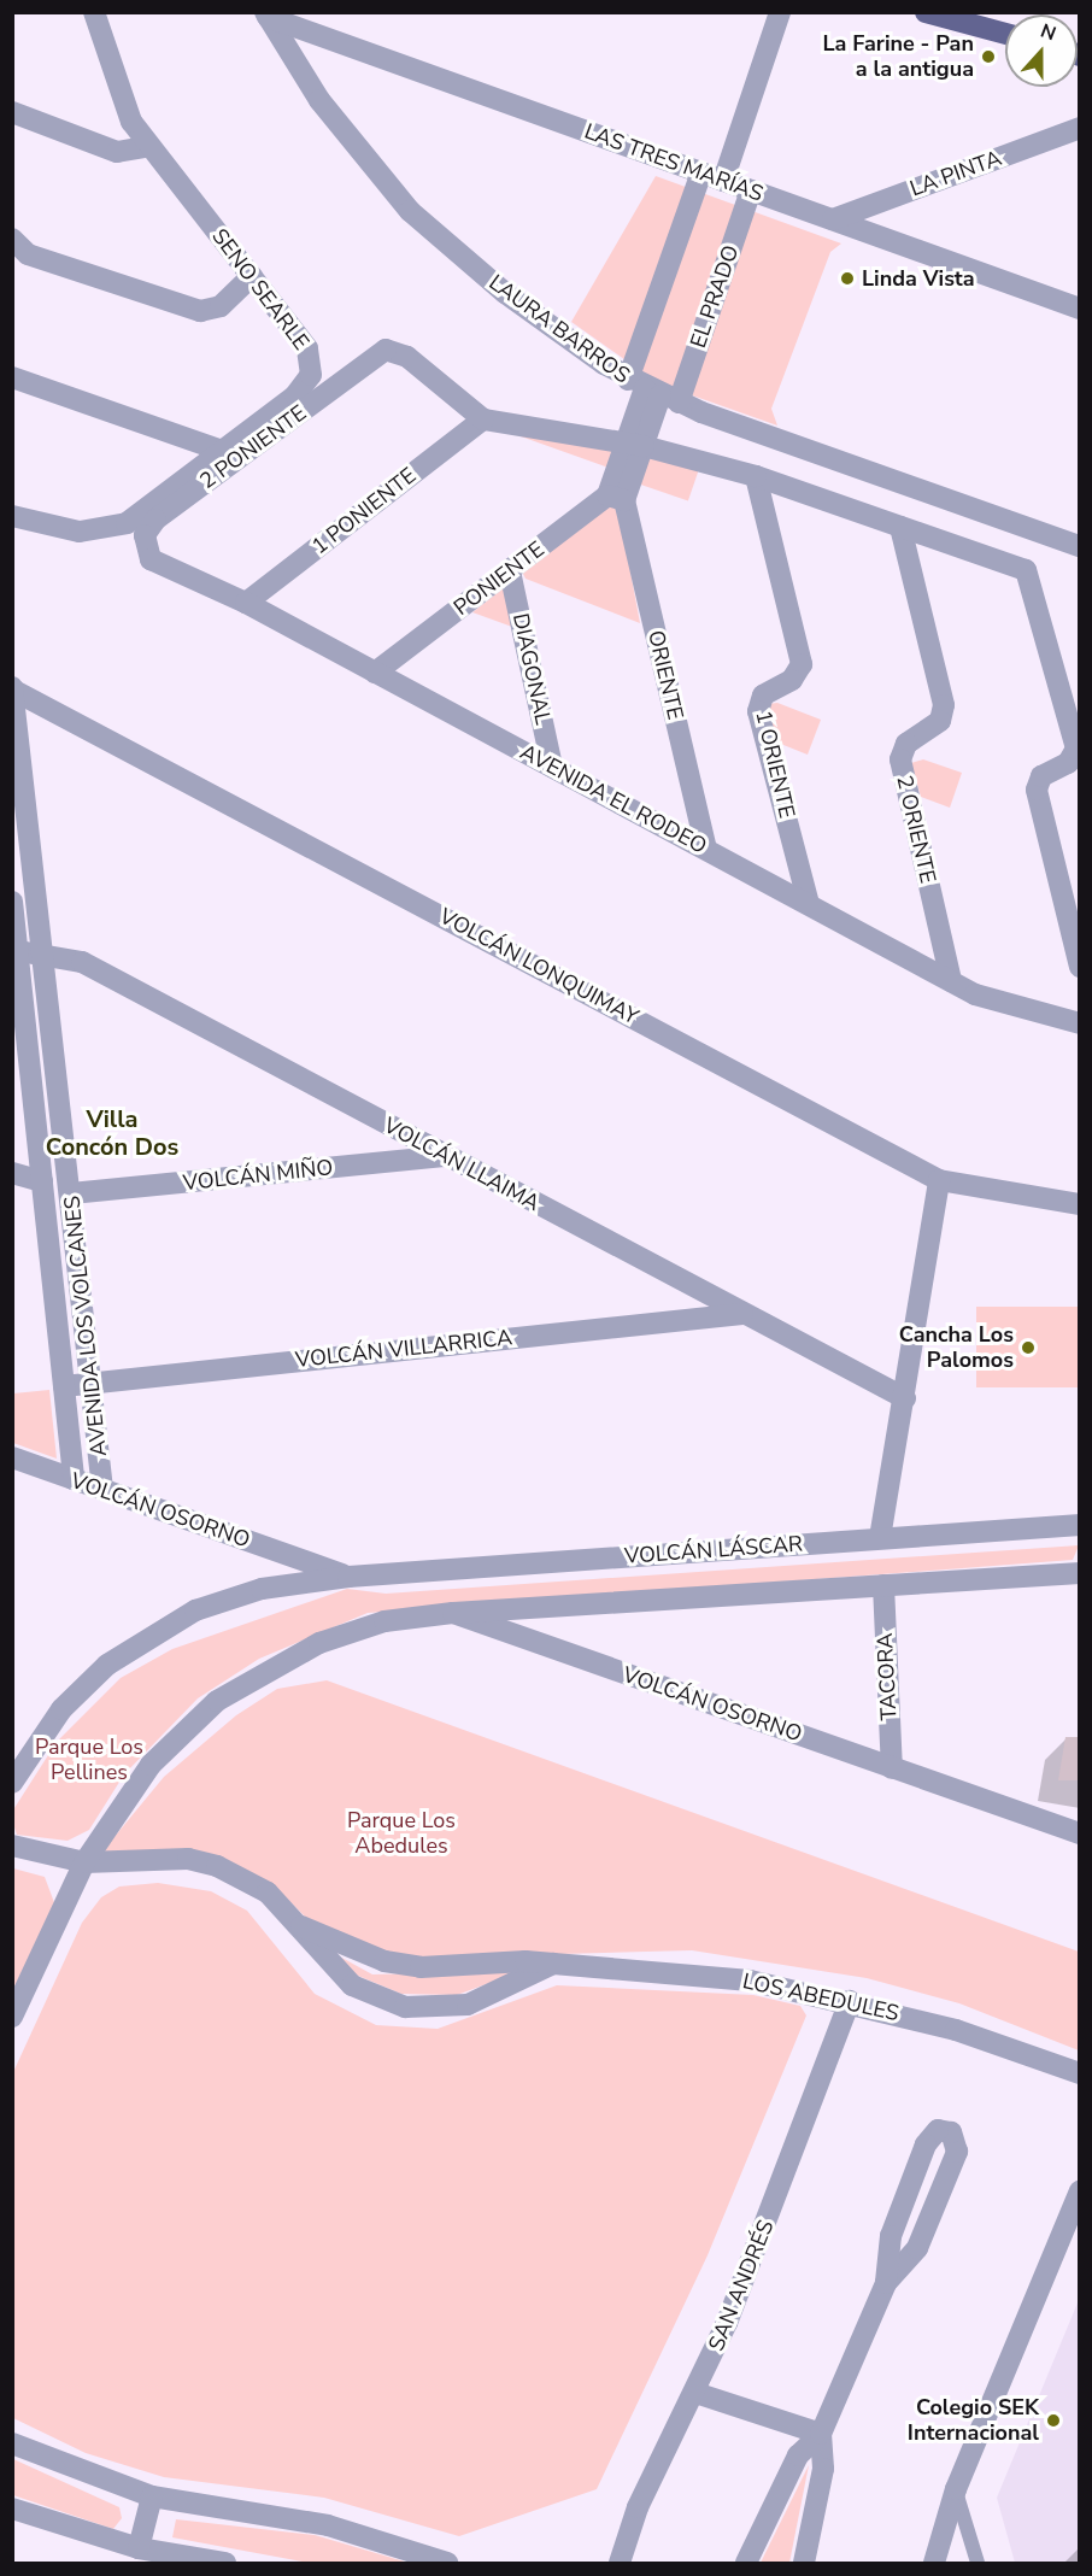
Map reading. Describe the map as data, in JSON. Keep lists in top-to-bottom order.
{
  "streets": {
    "street": [
      "LAS TRES MARÍAS",
      "LA PINTA",
      "SENO SEARLE",
      "EL PRADO",
      "LAURA BARROS",
      "2 PONIENTE",
      "1 PONIENTE",
      "PONIENTE",
      "DIAGONAL",
      "ORIENTE",
      "1 ORIENTE",
      "AVENIDA EL RODEO",
      "2 ORIENTE",
      "VOLCÁN LONQUIMAY",
      "VOLCÁN LLAIMA",
      "VOLCÁN MIÑO",
      "AVENIDA LOS VOLCANES",
      "VOLCÁN VILLARRICA",
      "VOLCÁN OSORNO",
      "VOLCÁN LÁSCAR",
      "TACORA",
      "LOS ABEDULES",
      "SAN ANDRÉS"
    ]
  },
  "crossings": [
    ["LAS TRES MARÍAS", "LA PINTA"],
    ["LAS TRES MARÍAS", "EL PRADO"],
    ["LAS TRES MARÍAS", "LAURA BARROS"],
    ["EL PRADO", "LAURA BARROS"],
    ["EL PRADO", "PONIENTE"],
    ["EL PRADO", "ORIENTE"],
    ["2 PONIENTE", "1 PONIENTE"],
    ["2 PONIENTE", "AVENIDA EL RODEO"],
    ["1 PONIENTE", "AVENIDA EL RODEO"],
    ["PONIENTE", "DIAGONAL"],
    ["PONIENTE", "ORIENTE"],
    ["PONIENTE", "AVENIDA EL RODEO"],
    ["DIAGONAL", "AVENIDA EL RODEO"],
    ["ORIENTE", "AVENIDA EL RODEO"],
    ["1 ORIENTE", "AVENIDA EL RODEO"],
    ["AVENIDA EL RODEO", "2 ORIENTE"],
    ["VOLCÁN LONQUIMAY", "AVENIDA LOS VOLCANES"],
    ["VOLCÁN LLAIMA", "VOLCÁN MIÑO"],
    ["VOLCÁN LLAIMA", "AVENIDA LOS VOLCANES"],
    ["VOLCÁN LLAIMA", "VOLCÁN VILLARRICA"],
    ["VOLCÁN MIÑO", "AVENIDA LOS VOLCANES"],
    ["AVENIDA LOS VOLCANES", "VOLCÁN VILLARRICA"],
    ["AVENIDA LOS VOLCANES", "VOLCÁN OSORNO"],
    ["VOLCÁN OSORNO", "VOLCÁN LÁSCAR"],
    ["VOLCÁN OSORNO", "TACORA"],
    ["LOS ABEDULES", "SAN ANDRÉS"]
  ],
  "districts": ["Villa Concón Dos"],
  "parks": ["Parque Los Pellines", "Parque Los Abedules"],
  "places": [
    "La Farine - Pan a la antigua",
    "Linda Vista",
    "Cancha Los Palomos",
    "Colegio SEK Internacional"
  ],
  "north": "top"
}
